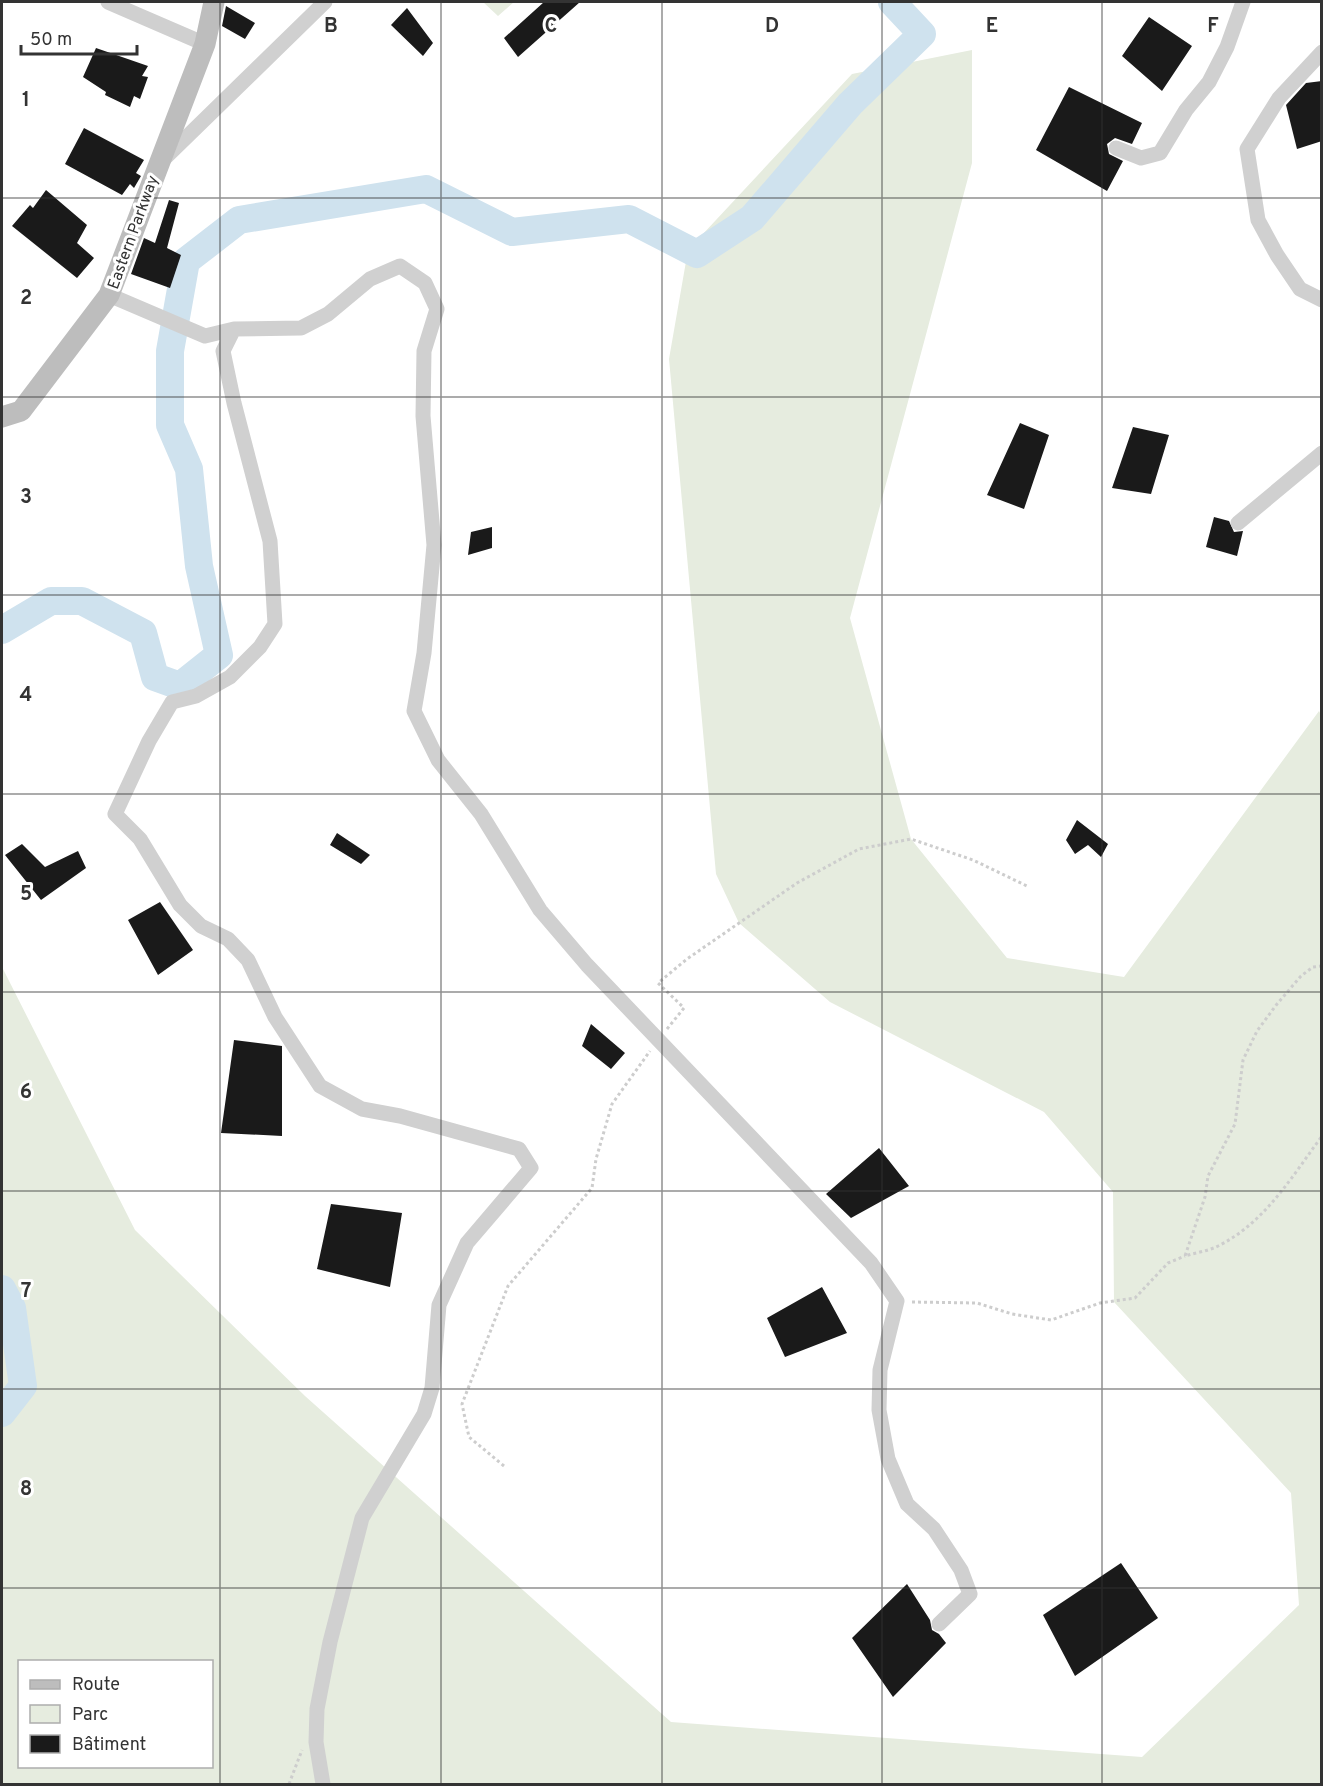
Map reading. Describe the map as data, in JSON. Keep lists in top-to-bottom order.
{
  "streets": {
    "street": ["Eastern Parkway"]
  },
  "legend": ["Route", "Parc", "Bâtiment"],
  "scale_bar": "50 m",
  "grid": {
    "columns": [
      "B",
      "C",
      "D",
      "E",
      "F"
    ],
    "rows": [
      "1",
      "2",
      "3",
      "4",
      "5",
      "6",
      "7",
      "8"
    ]
  }
}
